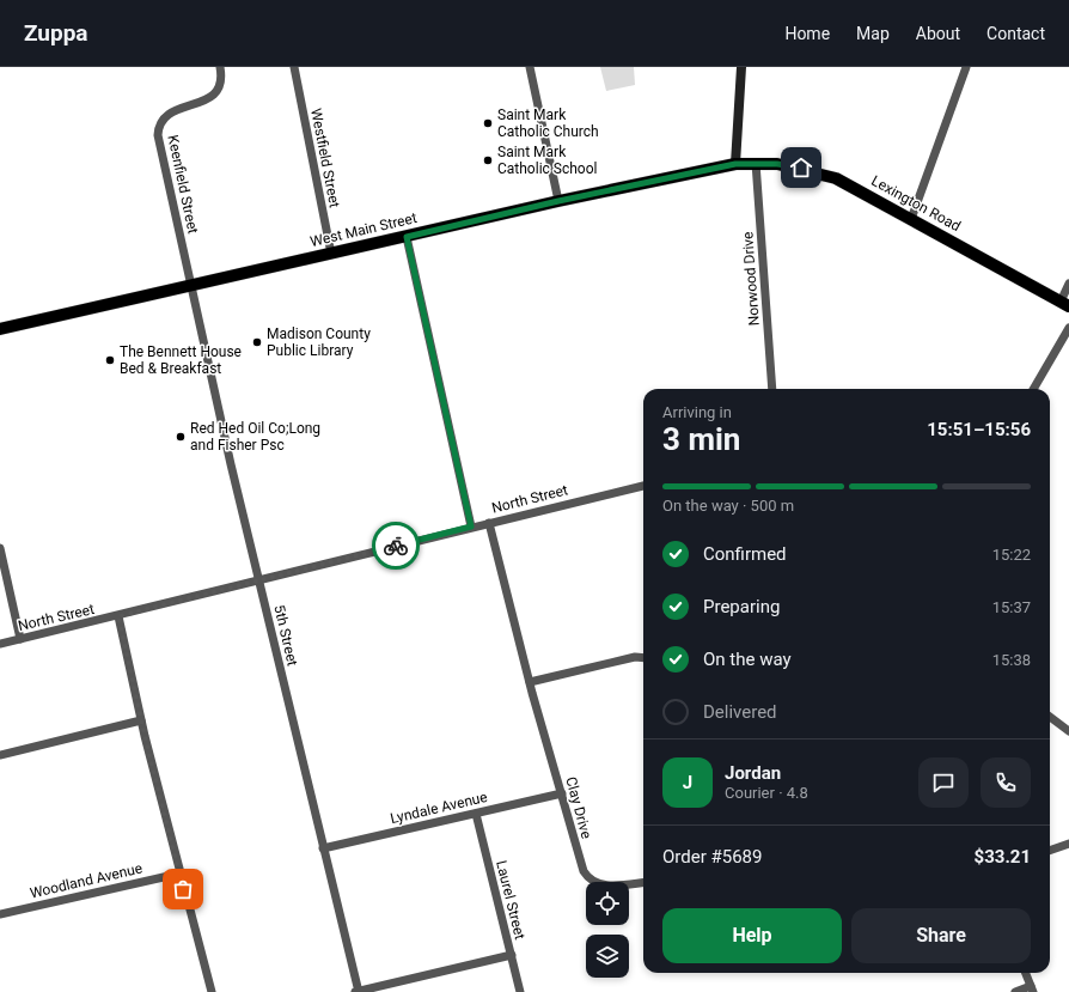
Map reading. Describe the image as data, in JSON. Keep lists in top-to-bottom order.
{
  "streets": {
    "main road": ["Lexington Road", "West Main Street"],
    "street": [
      "Westfield Street",
      "Keenfield Street",
      "Norwood Drive",
      "North Street",
      "5th Street",
      "Lyndale Avenue",
      "Clay Drive",
      "Woodland Avenue",
      "Laurel Street"
    ]
  },
  "crossings": [
    ["Westfield Street", "West Main Street"],
    ["Keenfield Street", "West Main Street"],
    ["Keenfield Street", "5th Street"],
    ["Lexington Road", "West Main Street"],
    ["Lexington Road", "Norwood Drive"],
    ["West Main Street", "5th Street"],
    ["North Street", "5th Street"],
    ["North Street", "Clay Drive"],
    ["5th Street", "Lyndale Avenue"],
    ["Lyndale Avenue", "Clay Drive"],
    ["Lyndale Avenue", "Laurel Street"]
  ],
  "places": [
    "Saint Mark Catholic Church",
    "Saint Mark Catholic School",
    "Madison County Public Library",
    "The Bennett House Bed & Breakfast",
    "Red Hed Oil Co;Long and Fisher Psc"
  ],
  "page": {
    "header": "Zuppa",
    "nav": [
      "Home",
      "Map",
      "About",
      "Contact"
    ],
    "heading": ["3 min", "Arriving in", "15:51–15:56"],
    "panel": [
      "Jordan",
      "Courier · 4.8",
      "Order #5689",
      "$33.21"
    ],
    "bar": "On the way · 500 m",
    "list": [
      ["Confirmed", "15:22"],
      ["Preparing", "15:37"],
      ["On the way", "15:38"],
      "Delivered"
    ],
    "round": "J",
    "buttons": ["Help", "Share"]
  }
}
